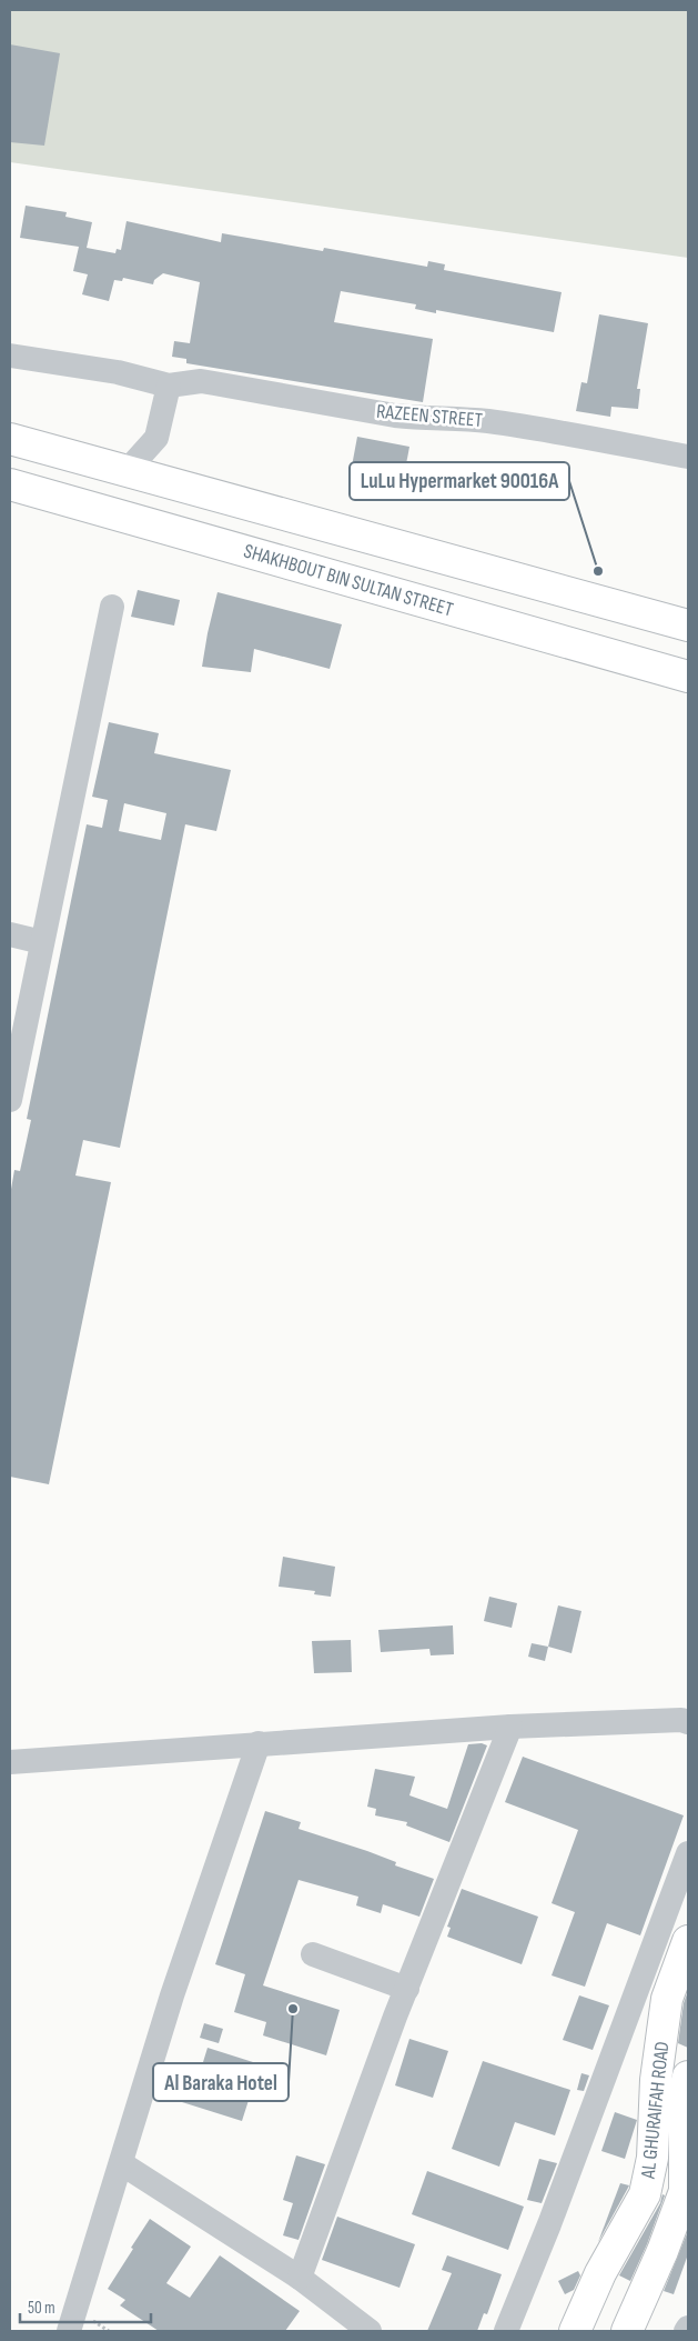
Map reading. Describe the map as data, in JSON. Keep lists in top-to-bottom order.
{
  "streets": {
    "main road": ["SHAKHBOUT BIN SULTAN STREET", "AL GHURAIFAH ROAD"],
    "street": ["RAZEEN STREET"]
  },
  "places": ["LuLu Hypermarket 90016A", "Al Baraka Hotel"],
  "scale_bar": "50 m"
}
